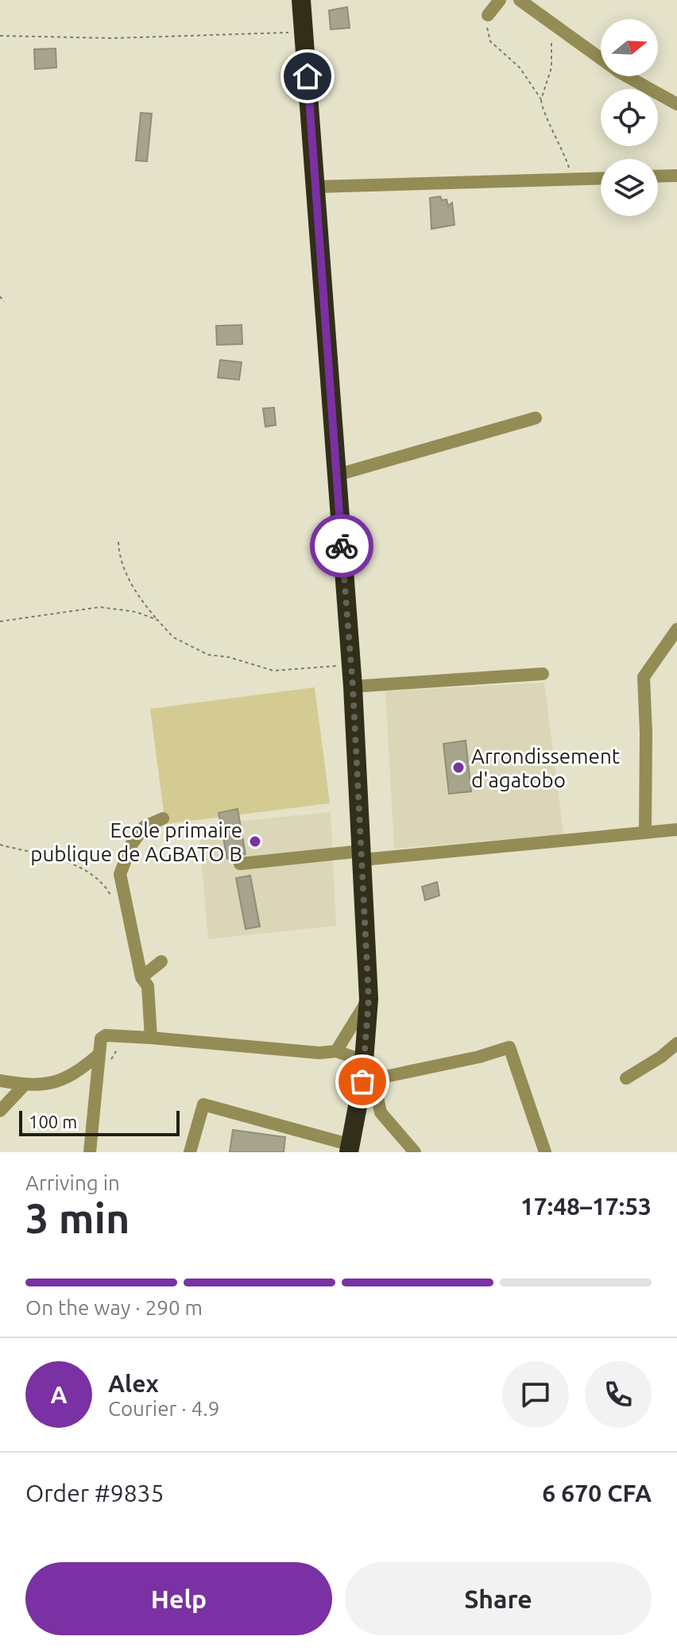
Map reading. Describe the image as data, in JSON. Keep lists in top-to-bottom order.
{
  "places": ["Arrondissement d'agatobo", "Ecole primaire publique de AGBATO B"],
  "scale_bar": "100 m",
  "north": "right",
  "page": {
    "scale": "100 m",
    "heading": ["3 min", "Arriving in", "17:48–17:53"],
    "panel": [
      "Alex",
      "Courier · 4.9",
      "Order #9835",
      "6 670 CFA"
    ],
    "bar": "On the way · 290 m",
    "round": "A",
    "buttons": ["Help", "Share"]
  }
}
